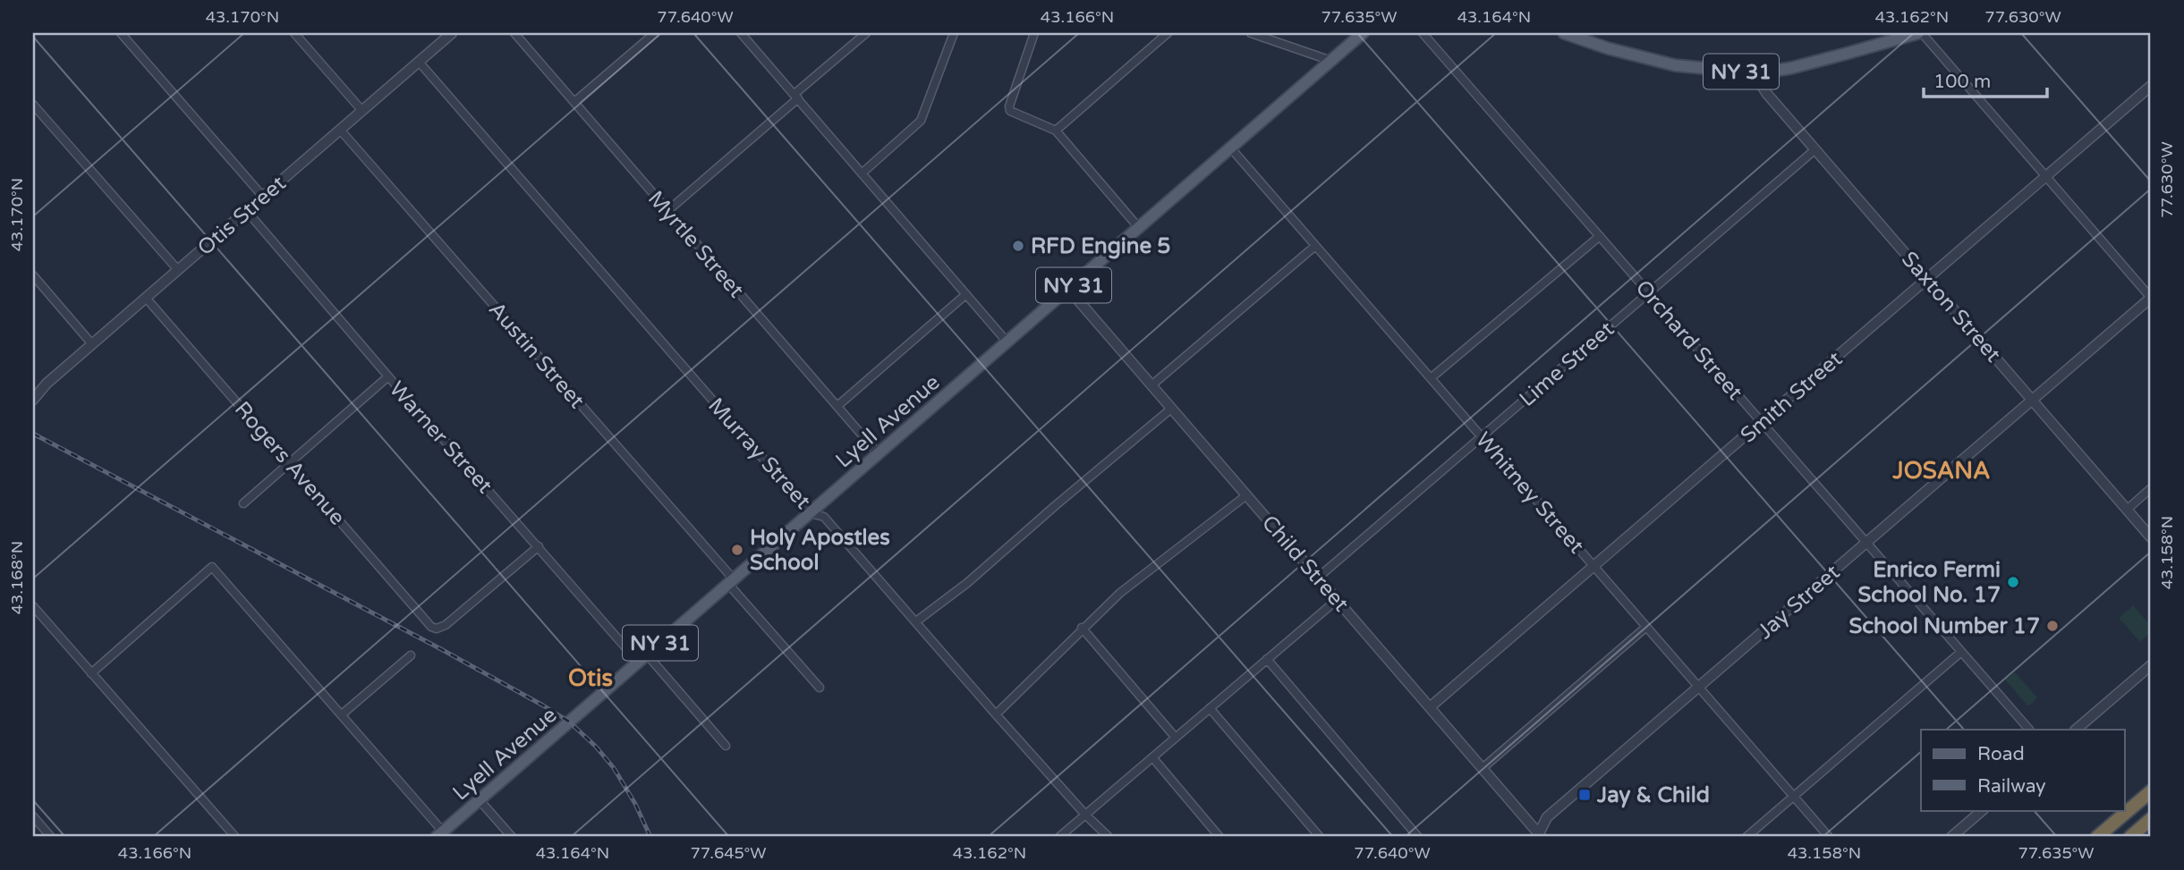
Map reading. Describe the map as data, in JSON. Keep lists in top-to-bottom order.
{
  "streets": {
    "main road": ["NY 31", "Lyell Avenue"],
    "street": [
      "Otis Street",
      "Myrtle Street",
      "Saxton Street",
      "Orchard Street",
      "Austin Street",
      "Lime Street",
      "Smith Street",
      "Warner Street",
      "Murray Street",
      "Rogers Avenue",
      "Whitney Street",
      "Child Street",
      "Jay Street"
    ]
  },
  "crossings": [
    ["NY 31", "Saxton Street"],
    ["Otis Street", "Austin Street"],
    ["Otis Street", "Warner Street"],
    ["Otis Street", "Murray Street"],
    ["Otis Street", "Rogers Avenue"],
    ["Myrtle Street", "Lyell Avenue"],
    ["Saxton Street", "Lime Street"],
    ["Saxton Street", "Smith Street"],
    ["Saxton Street", "Jay Street"],
    ["Orchard Street", "Lime Street"],
    ["Orchard Street", "Smith Street"],
    ["Orchard Street", "Jay Street"],
    ["Austin Street", "Lyell Avenue"],
    ["Lime Street", "Whitney Street"],
    ["Lime Street", "Child Street"],
    ["Smith Street", "Whitney Street"],
    ["Smith Street", "Child Street"],
    ["Lyell Avenue", "Warner Street"],
    ["Lyell Avenue", "Murray Street"],
    ["Lyell Avenue", "Whitney Street"],
    ["Lyell Avenue", "Child Street"],
    ["Warner Street", "Rogers Avenue"],
    ["Whitney Street", "Jay Street"],
    ["Child Street", "Jay Street"]
  ],
  "districts": ["JOSANA", "Otis"],
  "places": {
    "other": [
      "RFD Engine 5",
      "Holy Apostles School",
      "Enrico Fermi School No. 17",
      "School Number 17"
    ],
    "transit": ["Jay & Child"]
  },
  "legend": ["Road", "Railway"],
  "scale_bar": "100 m",
  "coordinates": [
    "43.170°N",
    "77.640°W",
    "43.166°N",
    "77.635°W",
    "43.164°N",
    "43.162°N",
    "77.630°W",
    "43.158°N",
    "43.168°N",
    "77.645°W"
  ]
}
